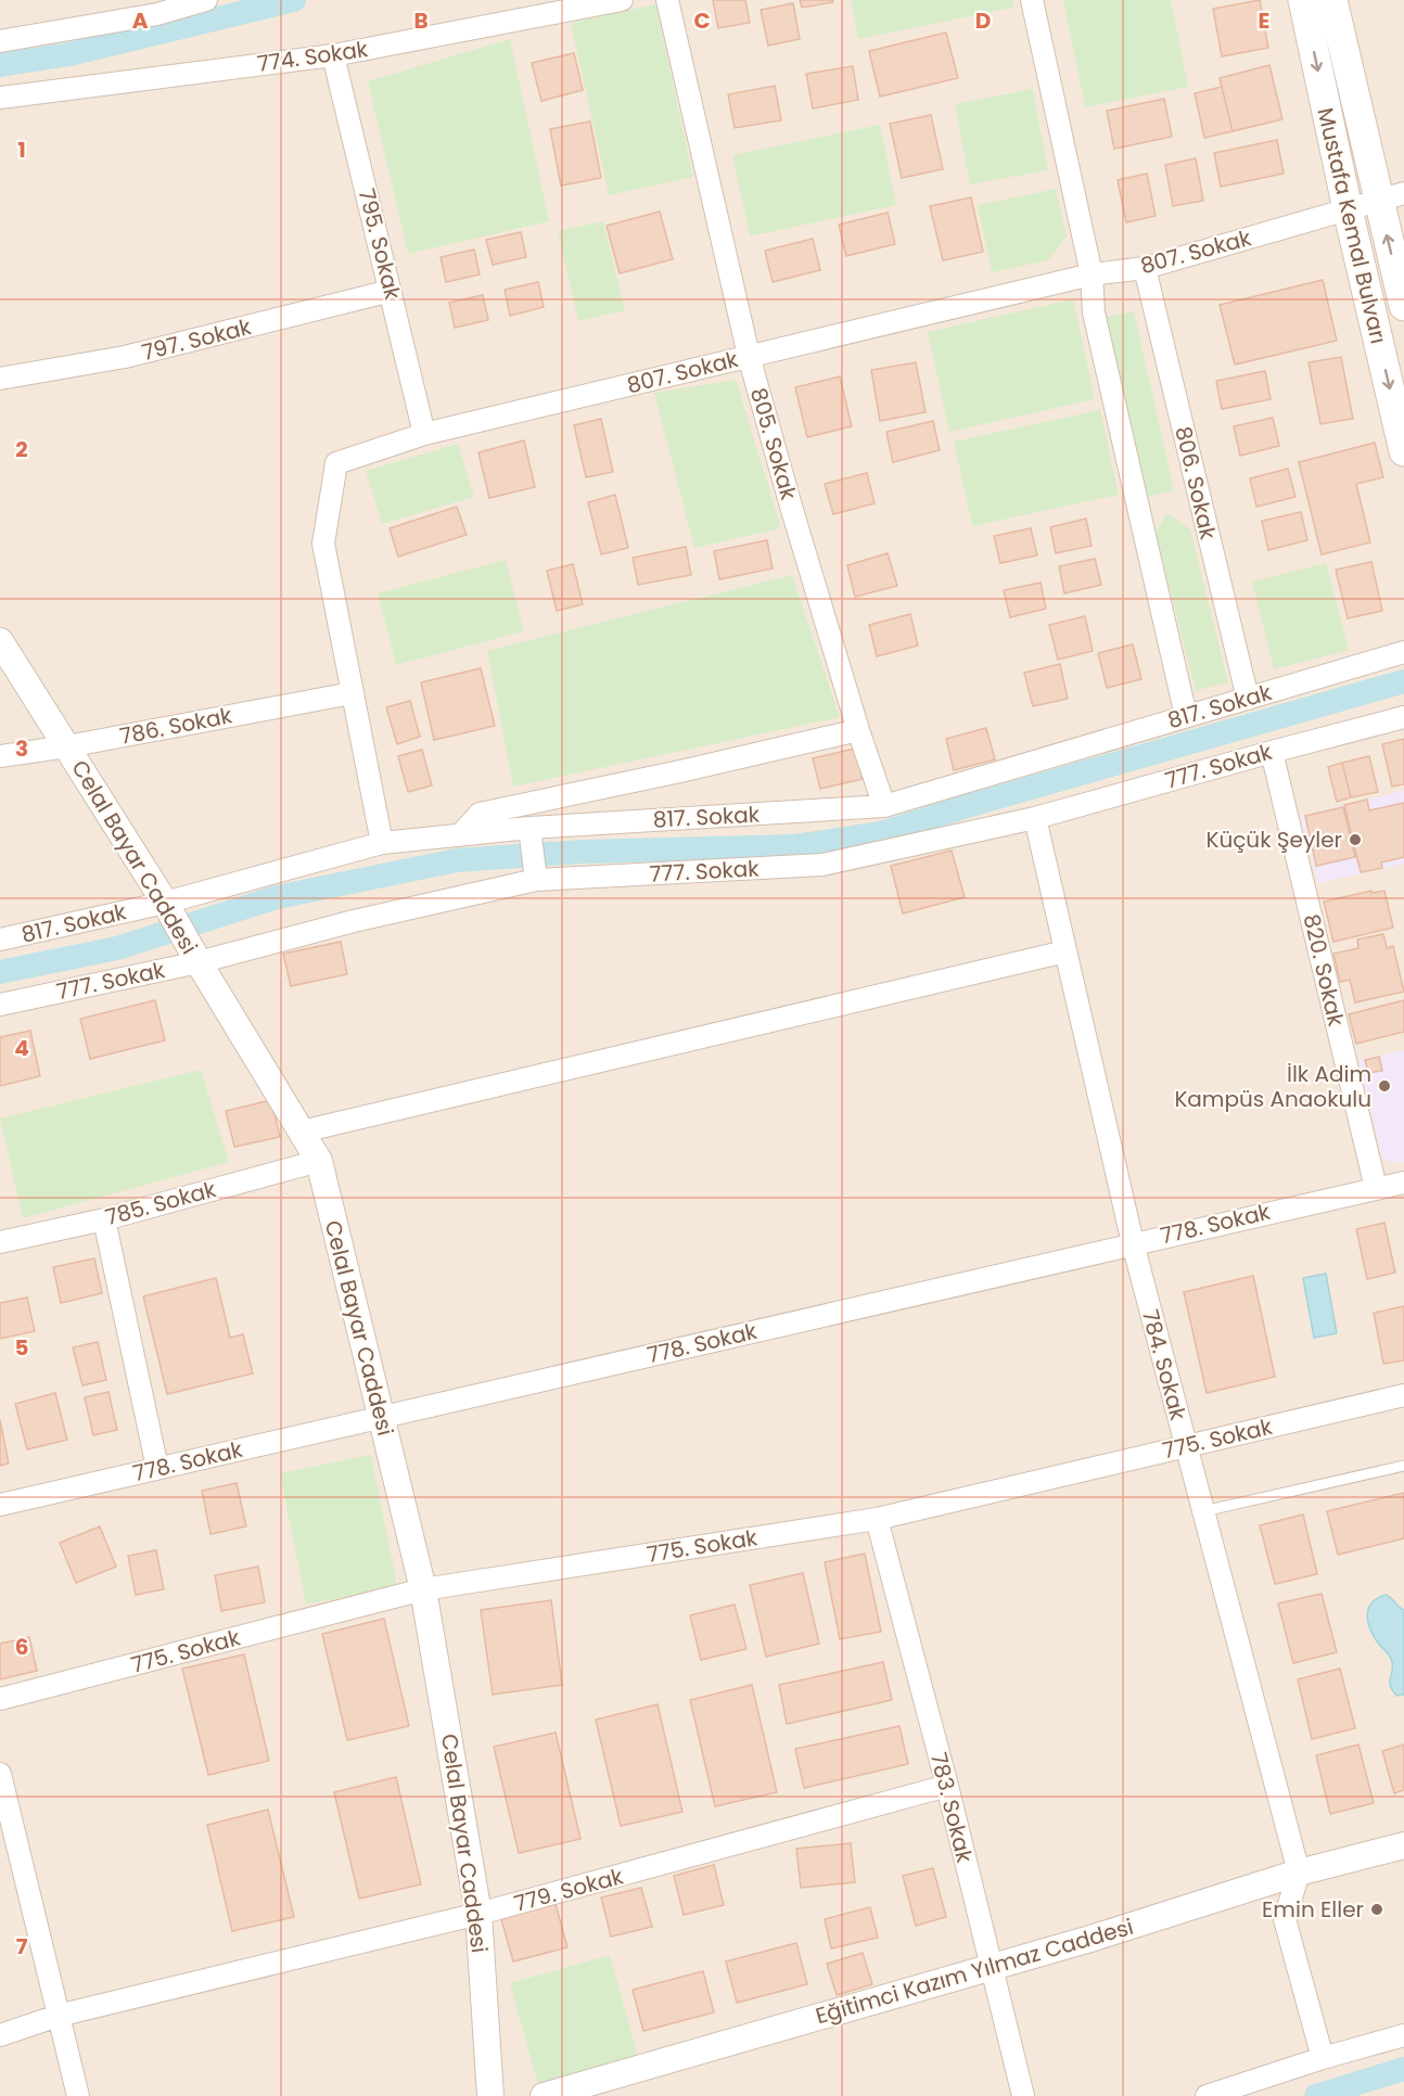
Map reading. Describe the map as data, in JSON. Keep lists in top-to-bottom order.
{
  "streets": {
    "main road": ["Mustafa Kemal Bulvarı"],
    "street": [
      "774. Sokak",
      "795. Sokak",
      "807. Sokak",
      "797. Sokak",
      "805. Sokak",
      "806. Sokak",
      "817. Sokak",
      "786. Sokak",
      "777. Sokak",
      "Celal Bayar Caddesi",
      "820. Sokak",
      "785. Sokak",
      "778. Sokak",
      "784. Sokak",
      "775. Sokak",
      "783. Sokak",
      "779. Sokak",
      "Eğitimci Kazım Yılmaz Caddesi"
    ]
  },
  "crossings": [
    ["774. Sokak", "795. Sokak"],
    ["Mustafa Kemal Bulvarı", "807. Sokak"],
    ["795. Sokak", "807. Sokak"],
    ["795. Sokak", "797. Sokak"],
    ["807. Sokak", "805. Sokak"],
    ["807. Sokak", "806. Sokak"],
    ["807. Sokak", "817. Sokak"],
    ["807. Sokak", "786. Sokak"],
    ["805. Sokak", "817. Sokak"],
    ["806. Sokak", "817. Sokak"],
    ["817. Sokak", "Celal Bayar Caddesi"],
    ["786. Sokak", "Celal Bayar Caddesi"],
    ["777. Sokak", "Celal Bayar Caddesi"],
    ["777. Sokak", "820. Sokak"],
    ["777. Sokak", "784. Sokak"],
    ["Celal Bayar Caddesi", "785. Sokak"],
    ["Celal Bayar Caddesi", "778. Sokak"],
    ["Celal Bayar Caddesi", "775. Sokak"],
    ["Celal Bayar Caddesi", "779. Sokak"],
    ["820. Sokak", "778. Sokak"],
    ["778. Sokak", "784. Sokak"],
    ["784. Sokak", "775. Sokak"],
    ["784. Sokak", "Eğitimci Kazım Yılmaz Caddesi"],
    ["775. Sokak", "783. Sokak"],
    ["783. Sokak", "779. Sokak"],
    ["783. Sokak", "Eğitimci Kazım Yılmaz Caddesi"]
  ],
  "places": ["Küçük Şeyler", "İlk Adim Kampüs Anaokulu", "Emin Eller"],
  "grid": {
    "columns": [
      "A",
      "B",
      "C",
      "D",
      "E"
    ],
    "rows": [
      "1",
      "2",
      "3",
      "4",
      "5",
      "6",
      "7"
    ]
  }
}
